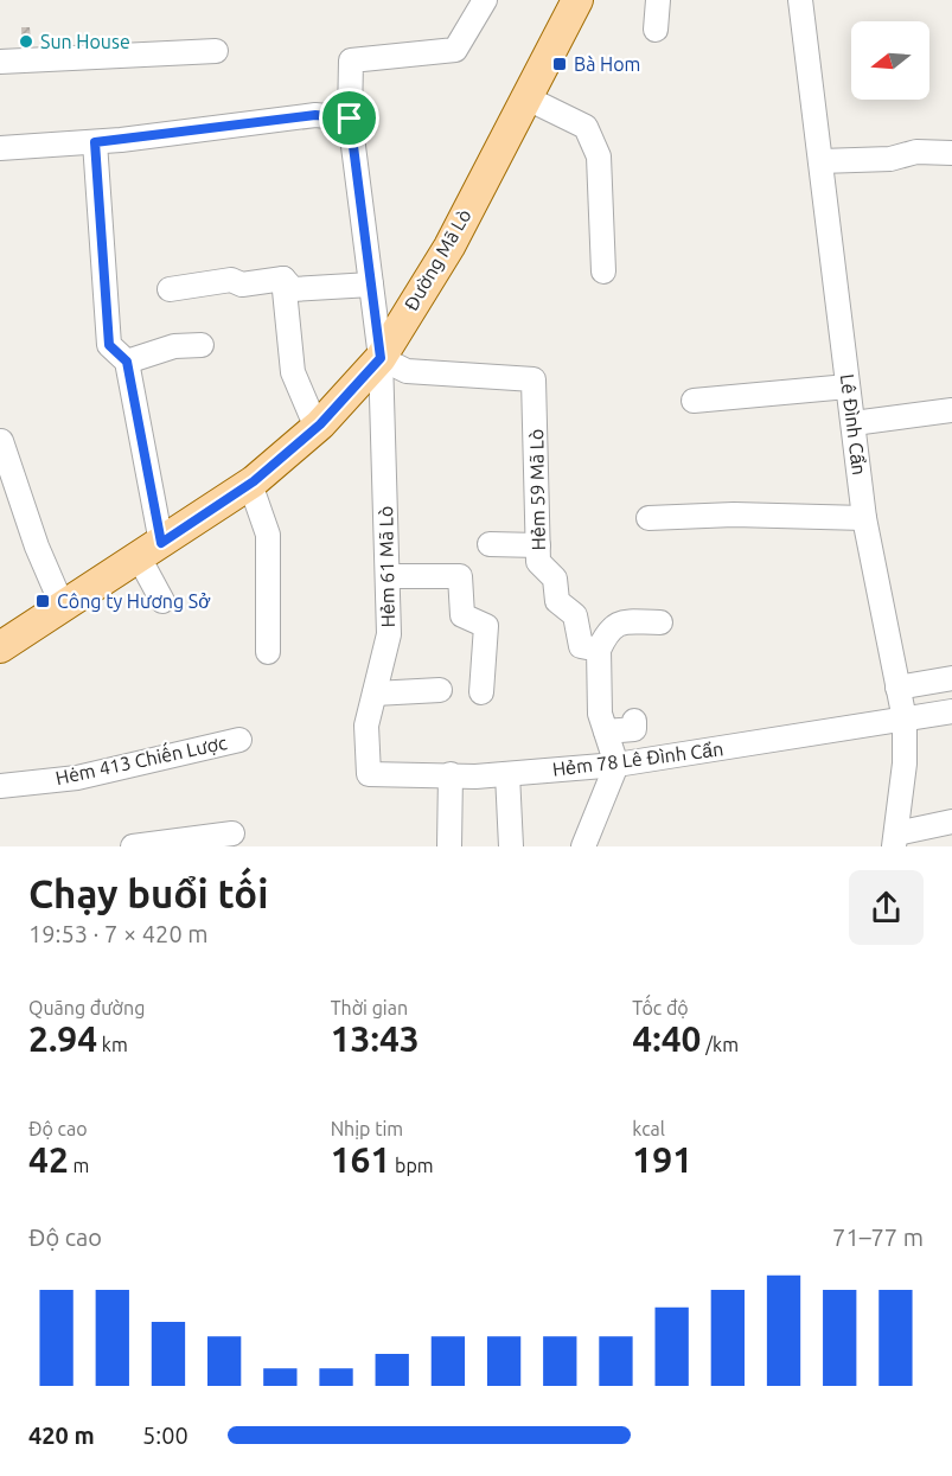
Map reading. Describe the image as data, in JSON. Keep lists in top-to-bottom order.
{
  "streets": {
    "main road": ["Đường Mã Lò"],
    "street": [
      "Lê Đình Cẩn",
      "Hẻm 59 Mã Lò",
      "Hẻm 61 Mã Lò",
      "Hẻm 78 Lê Đình Cẩn",
      "Hėm 413 Chiến Lược"
    ]
  },
  "crossings": [
    ["Đường Mã Lò", "Hẻm 59 Mã Lò"],
    ["Đường Mã Lò", "Hẻm 61 Mã Lò"],
    ["Lê Đình Cẩn", "Hẻm 78 Lê Đình Cẩn"],
    ["Hẻm 59 Mã Lò", "Hẻm 61 Mã Lò"],
    ["Hẻm 61 Mã Lò", "Hẻm 78 Lê Đình Cẩn"]
  ],
  "places": {
    "other": ["Sun House"],
    "transit": ["Bà Hom", "Công ty Hương Sở"]
  },
  "north": "left",
  "page": {
    "heading": ["Chạy buổi tối", "19:53 · 7 × 420 m"],
    "stats": [
      ["Quãng đường", "2.94 km"],
      ["Thời gian", "13:43"],
      ["Tốc độ", "4:40 /km"],
      ["Độ cao", "42 m"],
      ["Nhịp tim", "161 bpm"],
      ["kcal", "191"]
    ],
    "chart": ["Độ cao", "71–77 m"],
    "list": [
      {
        "name": "420 m",
        "note": "5:00"
      }
    ]
  }
}
